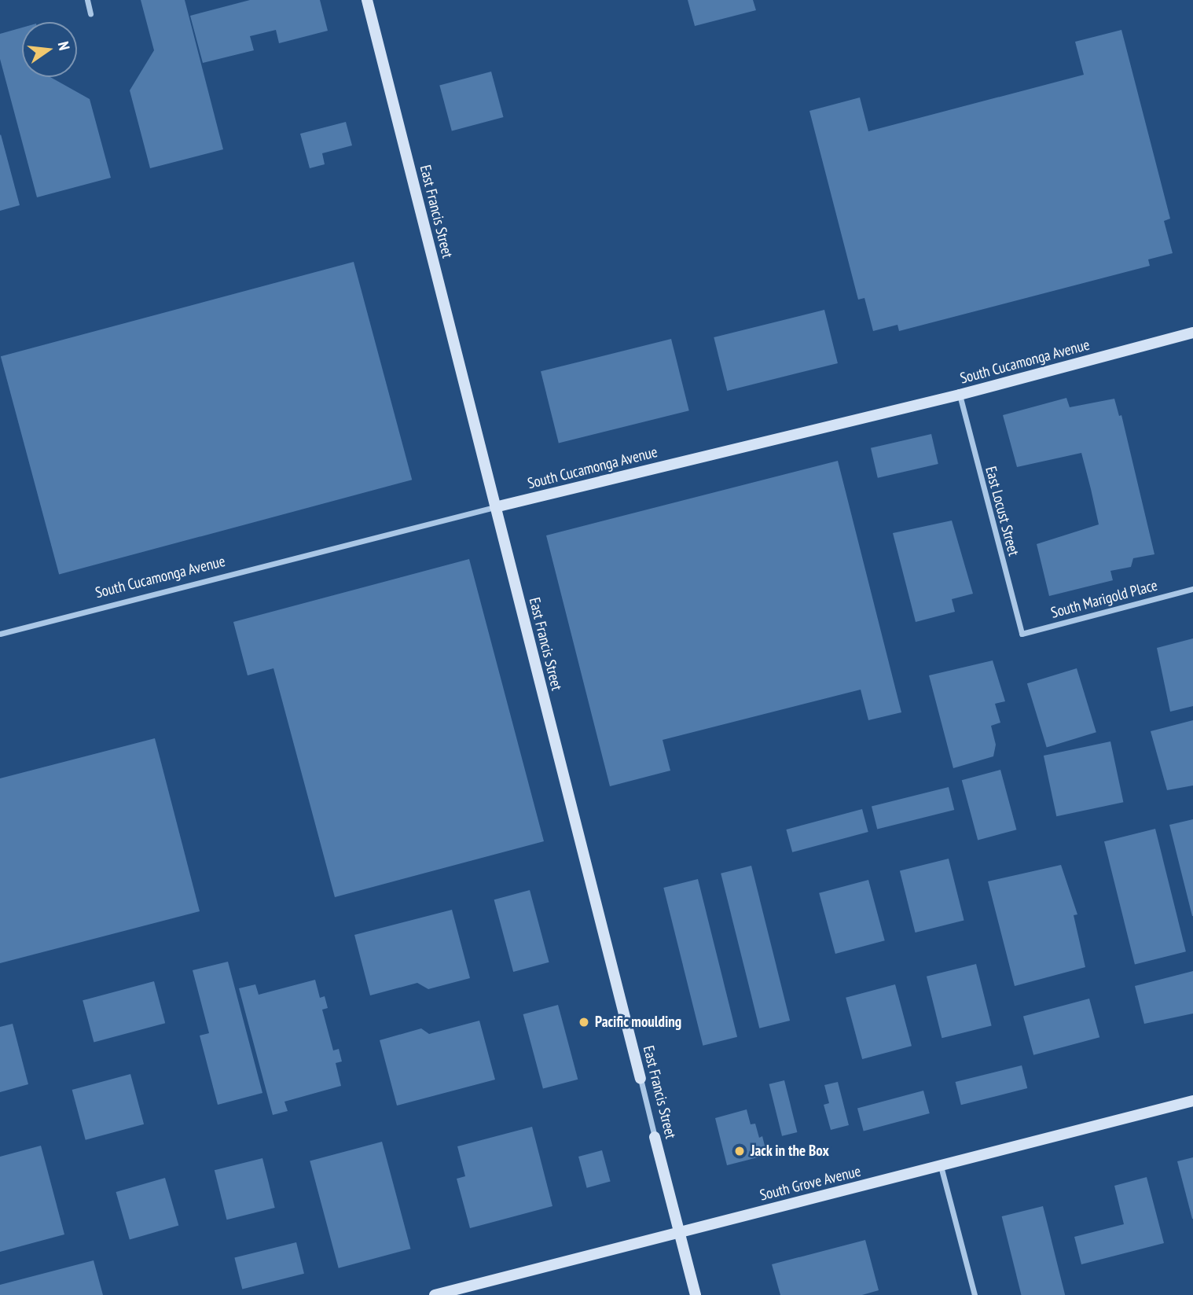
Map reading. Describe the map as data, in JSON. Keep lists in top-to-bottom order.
{
  "streets": {
    "street": [
      "East Francis Street",
      "South Cucamonga Avenue",
      "East Locust Street",
      "South Marigold Place",
      "South Grove Avenue"
    ]
  },
  "crossings": [
    ["East Francis Street", "South Cucamonga Avenue"],
    ["East Francis Street", "South Grove Avenue"],
    ["South Cucamonga Avenue", "East Locust Street"],
    ["East Locust Street", "South Marigold Place"]
  ],
  "places": ["Pacific moulding", "Jack in the Box"],
  "north": "right"
}
